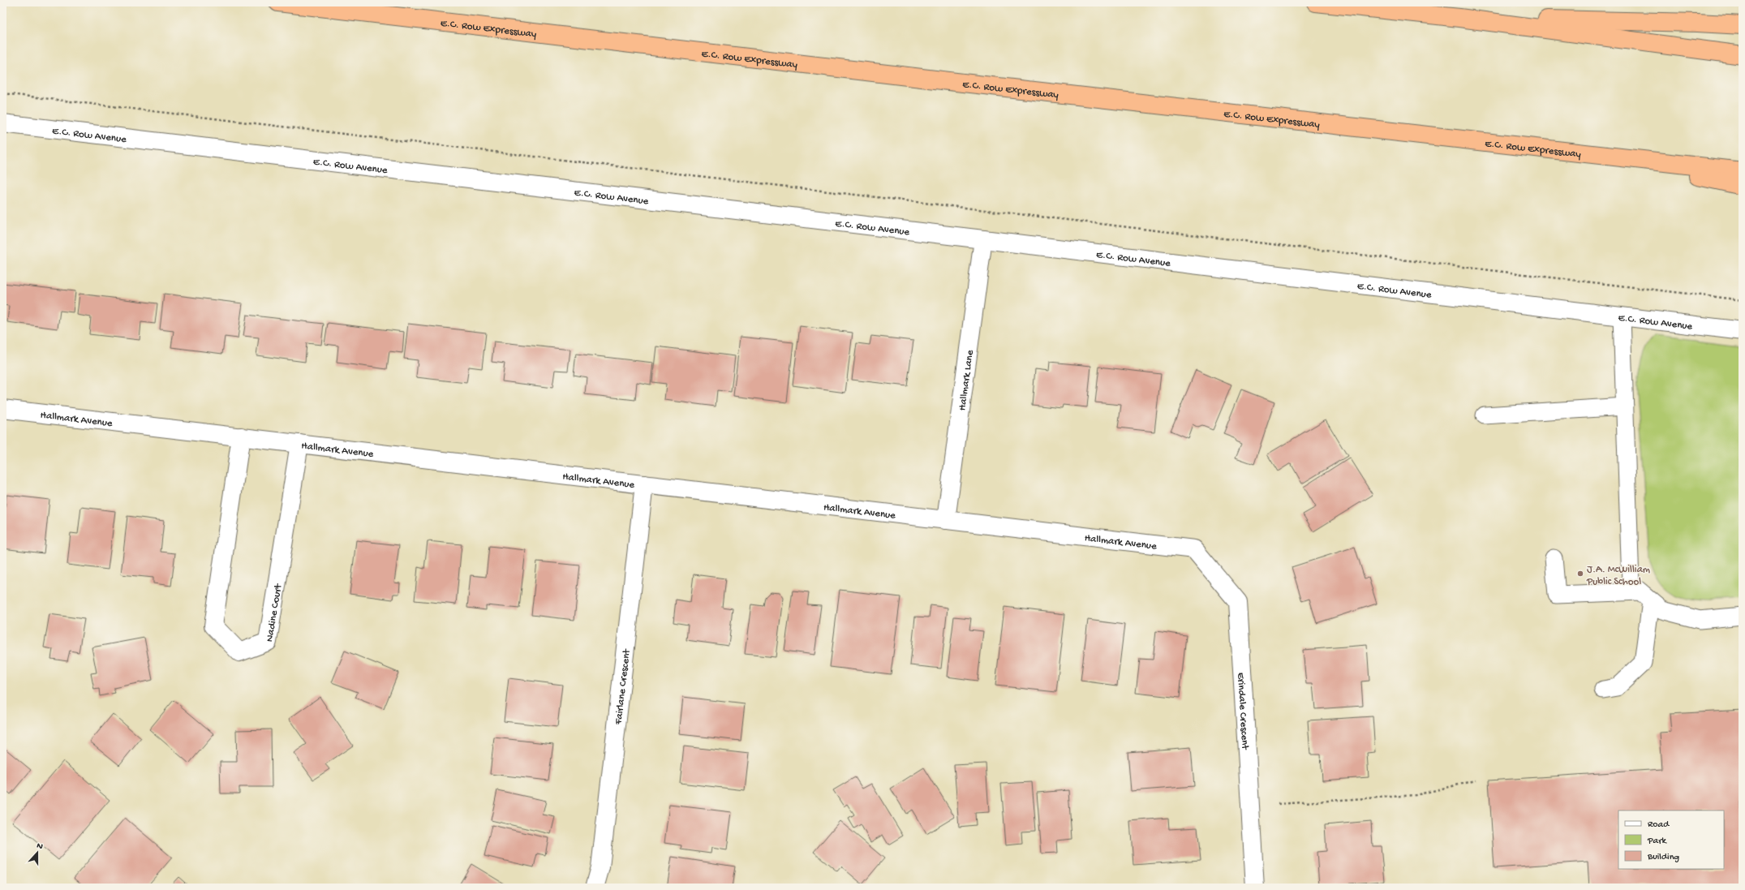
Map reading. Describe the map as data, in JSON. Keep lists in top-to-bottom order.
{
  "streets": {
    "highway": ["E.C. Row Expressway"],
    "street": [
      "E.C. Row Avenue",
      "Hallmark Lane",
      "Hallmark Avenue",
      "Nadine Court",
      "Fairlane Crescent",
      "Erindale Crescent"
    ]
  },
  "crossings": [
    ["E.C. Row Avenue", "Hallmark Lane"],
    ["Hallmark Lane", "Hallmark Avenue"],
    ["Hallmark Avenue", "Nadine Court"],
    ["Hallmark Avenue", "Fairlane Crescent"],
    ["Hallmark Avenue", "Erindale Crescent"]
  ],
  "places": ["J.A. McWilliam Public School"],
  "legend": ["Road", "Park", "Building"],
  "north": "top"
}
